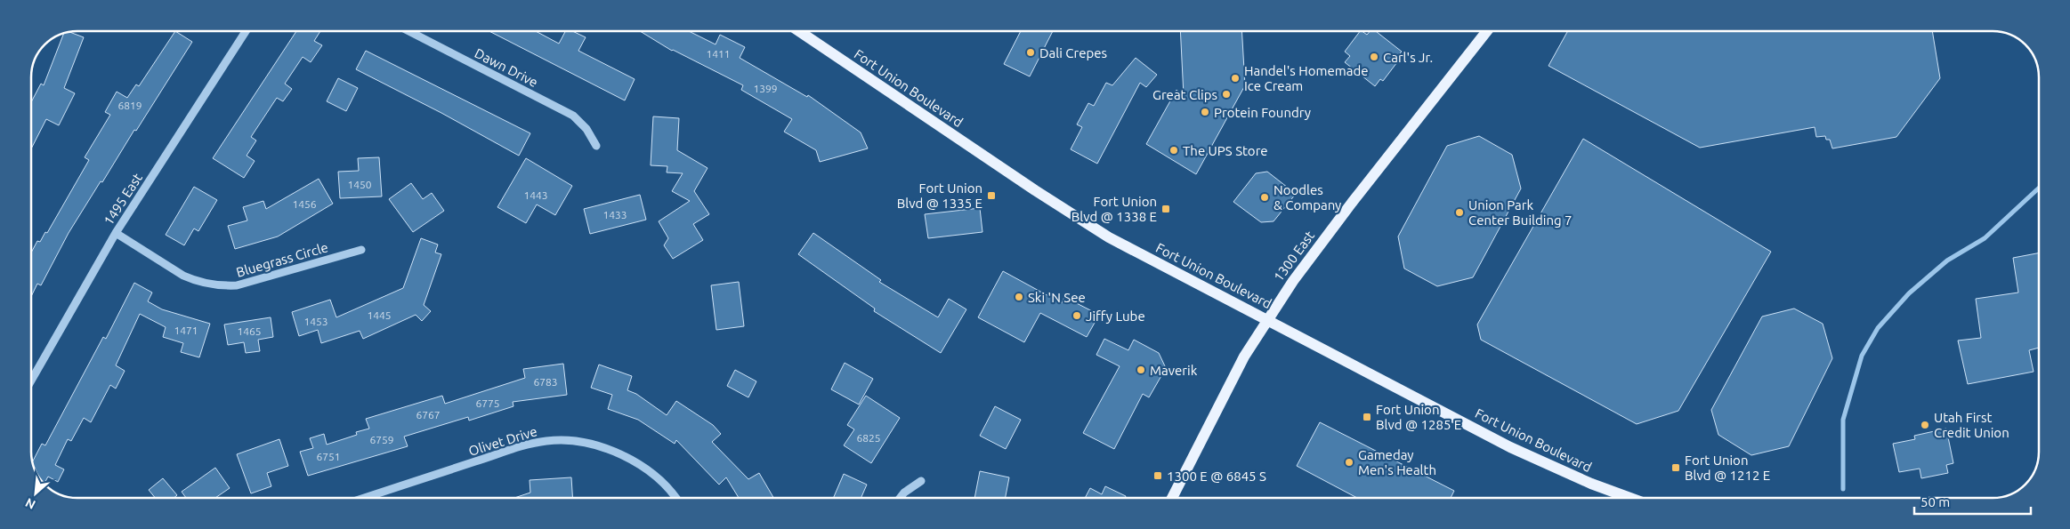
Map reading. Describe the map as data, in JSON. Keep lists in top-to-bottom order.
{
  "streets": {
    "main road": ["Fort Union Boulevard", "1300 East"],
    "street": [
      "Dawn Drive",
      "1495 East",
      "Bluegrass Circle",
      "Olivet Drive"
    ]
  },
  "crossings": [
    ["Fort Union Boulevard", "1300 East"],
    ["1495 East", "Bluegrass Circle"]
  ],
  "places": {
    "other": [
      "Dali Crepes",
      "Carl's Jr.",
      "Handel's Homemade Ice Cream",
      "Great Clips",
      "Protein Foundry",
      "The UPS Store",
      "Noodles & Company",
      "Union Park Center Building 7",
      "Ski 'N See",
      "Jiffy Lube",
      "Maverik",
      "Utah First Credit Union",
      "Gameday Men's Health"
    ],
    "transit": [
      "Fort Union Blvd @ 1335 E",
      "Fort Union Blvd @ 1338 E",
      "Fort Union Blvd @ 1285 E",
      "Fort Union Blvd @ 1212 E",
      "1300 E @ 6845 S"
    ]
  },
  "house_numbers": [
    "1411",
    "1399",
    "6819",
    "1450",
    "1443",
    "1456",
    "1433",
    "1445",
    "1453",
    "1471",
    "1465",
    "6783",
    "6775",
    "6767",
    "6825",
    "6759",
    "6751"
  ],
  "scale_bar": "50 m",
  "north": "bottom left"
}
